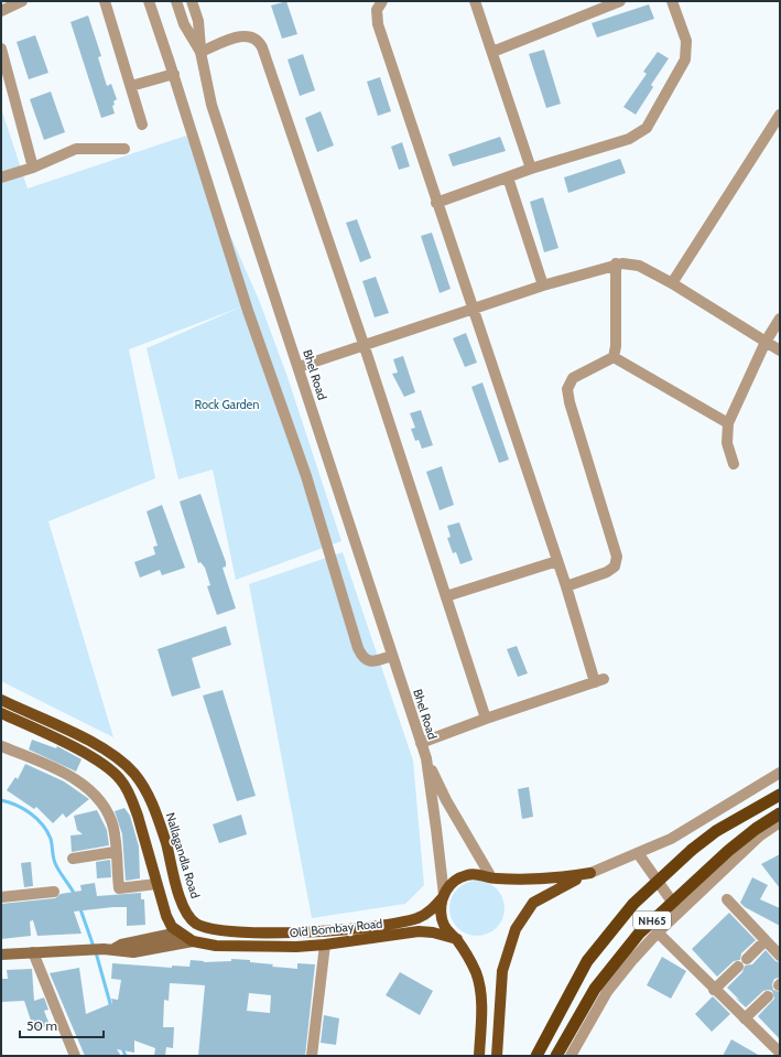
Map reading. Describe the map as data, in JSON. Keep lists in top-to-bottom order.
{
  "streets": {
    "highway": ["NH65"],
    "main road": ["Nallagandla Road", "Old Bombay Road"],
    "street": ["Bhel Road"]
  },
  "crossings": [
    ["Nallagandla Road", "Old Bombay Road"]
  ],
  "parks": ["Rock Garden"],
  "scale_bar": "50 m"
}
